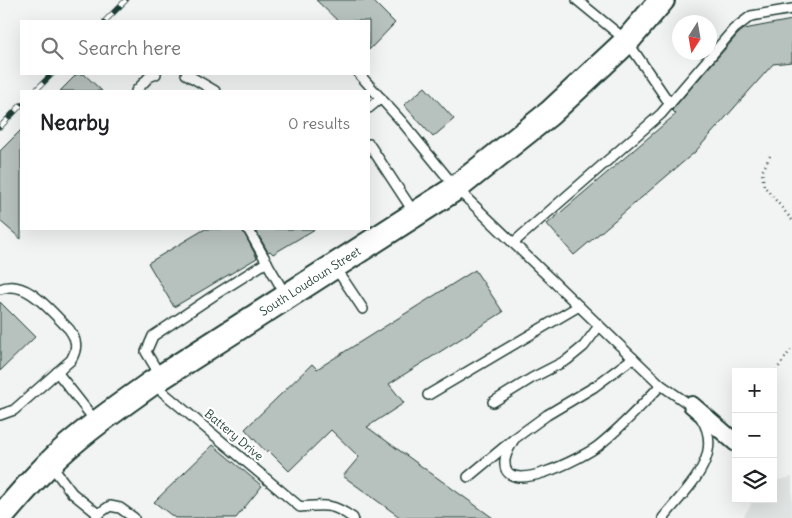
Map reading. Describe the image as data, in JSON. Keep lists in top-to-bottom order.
{
  "streets": {
    "main road": ["South Loudoun Street"],
    "lane": ["Battery Drive"]
  },
  "crossings": [
    ["South Loudoun Street", "Battery Drive"]
  ],
  "north": "bottom",
  "page": {
    "search": "Search here",
    "heading": ["Nearby", "0 results"],
    "map_buttons": ["+", "−"]
  }
}
